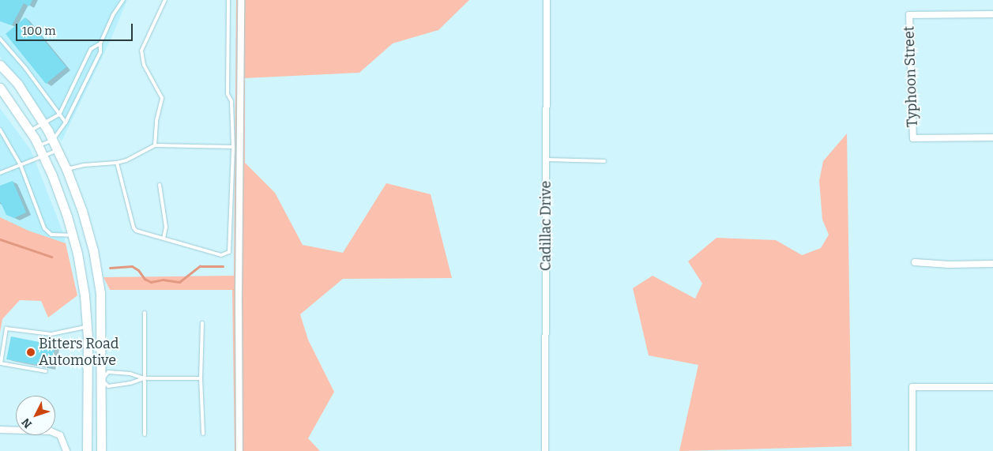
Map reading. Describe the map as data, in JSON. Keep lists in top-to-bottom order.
{
  "streets": {
    "street": ["Typhoon Street", "Cadillac Drive"]
  },
  "places": ["Bitters Road Automotive"],
  "scale_bar": "100 m",
  "north": "bottom left"
}
